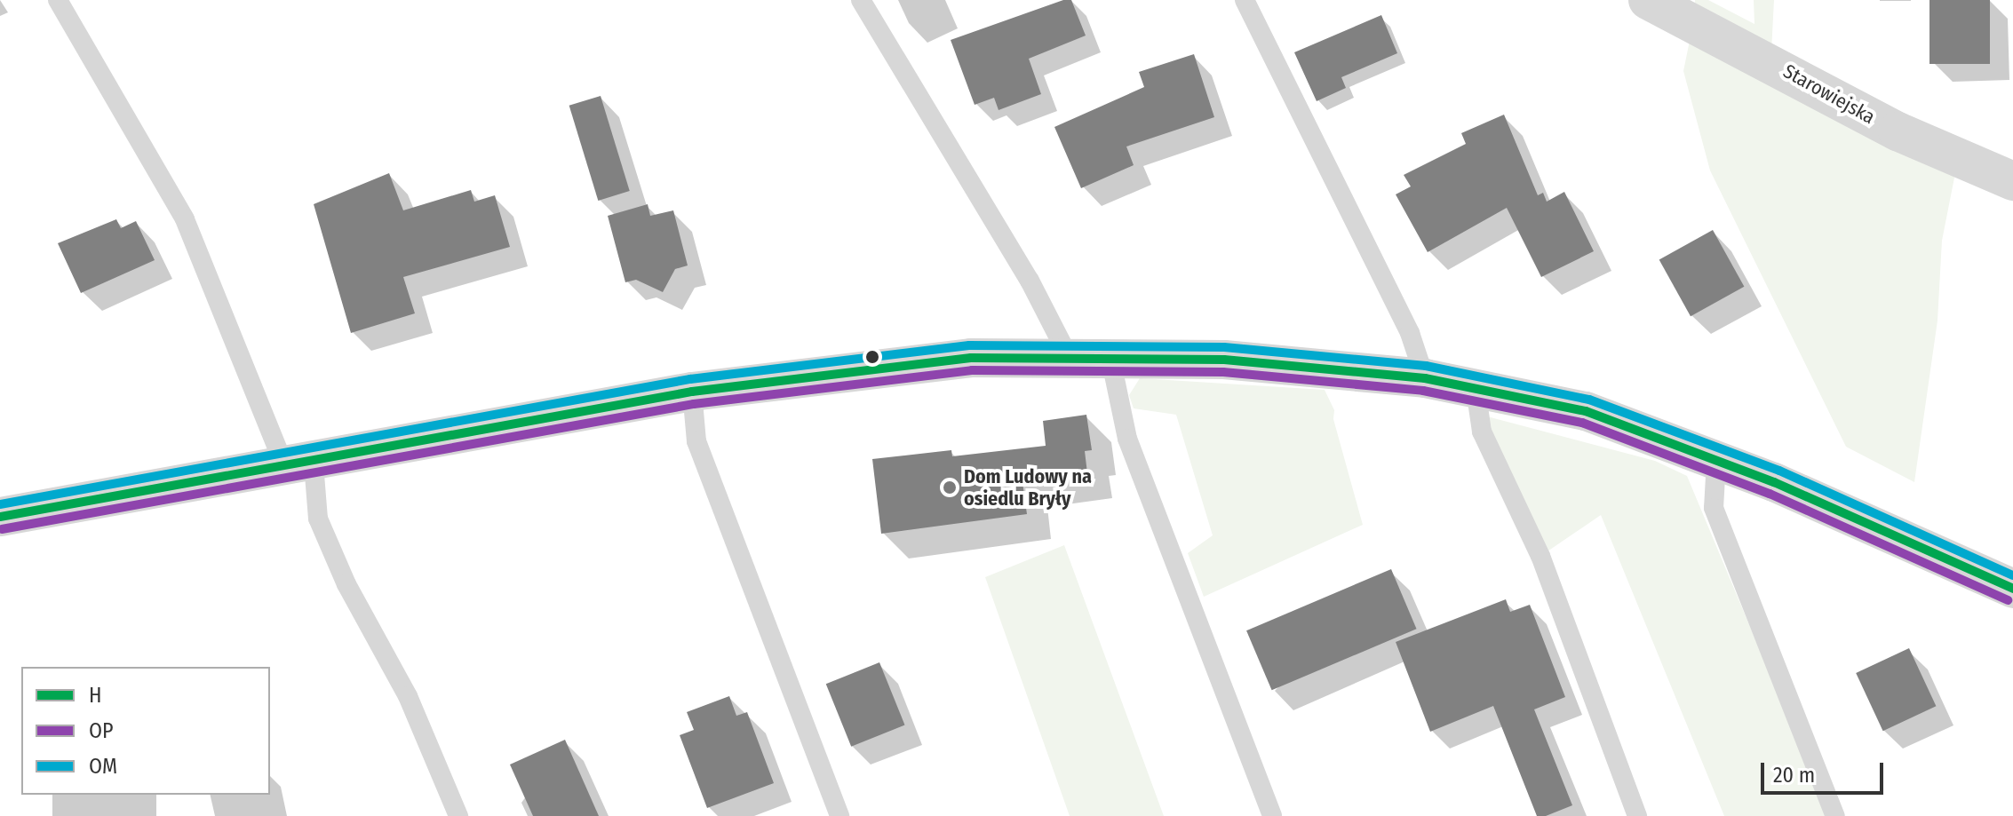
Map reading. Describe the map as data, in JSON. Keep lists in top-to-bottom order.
{
  "streets": {
    "street": ["Starowiejska"]
  },
  "places": ["Dom Ludowy na osiedlu Bryły"],
  "lines": ["transit line OM", "transit line H", "transit line OP"],
  "legend": ["H", "OP", "OM"],
  "scale_bar": "20 m"
}
